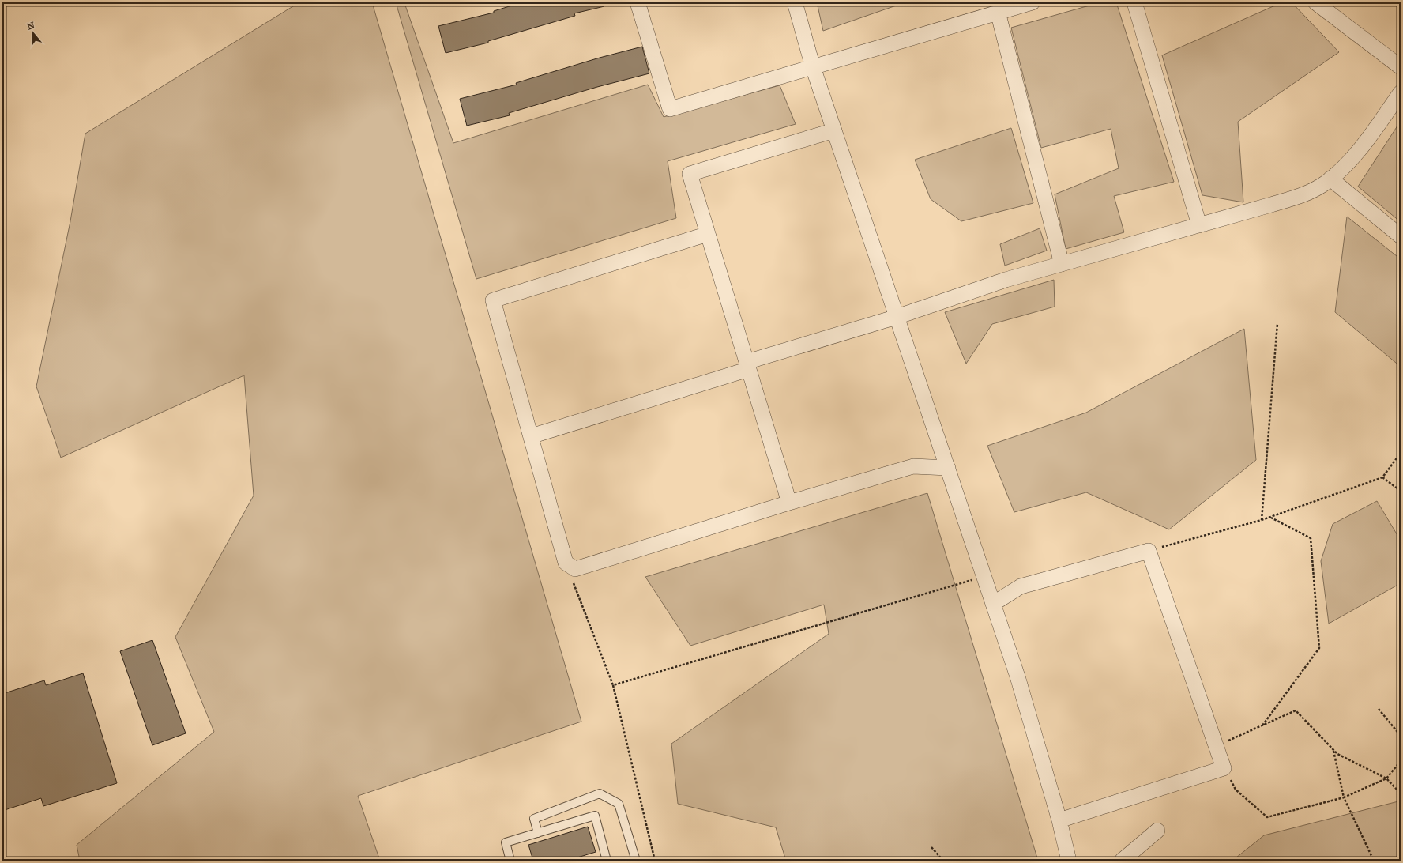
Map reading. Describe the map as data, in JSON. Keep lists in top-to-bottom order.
{
  "north": "top"
}
